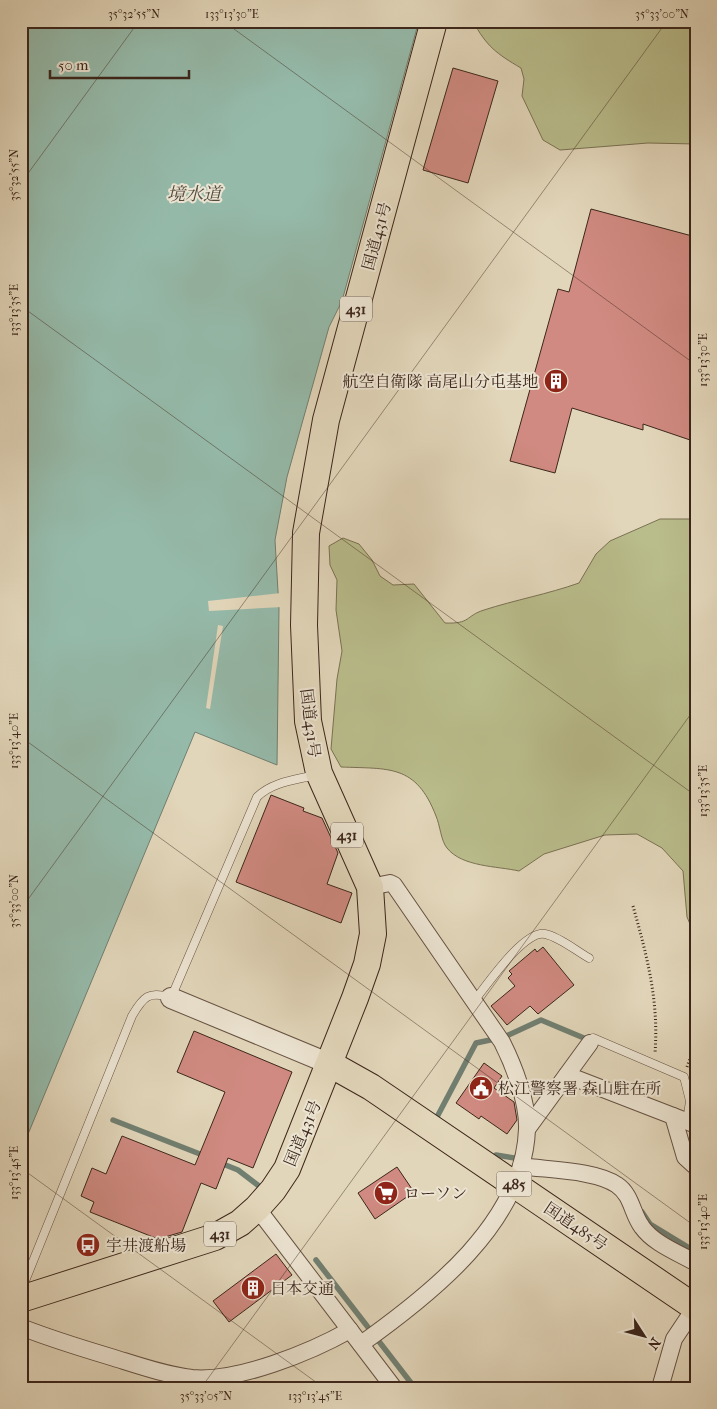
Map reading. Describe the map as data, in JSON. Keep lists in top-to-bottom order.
{
  "streets": {
    "highway": [
      "国道431号",
      "431",
      "485",
      "国道485号"
    ]
  },
  "crossings": [
    ["国道431号", "国道485号"]
  ],
  "water": ["境水道"],
  "places": {
    "building": ["航空自衛隊 高尾山分屯基地", "日本交通"],
    "public building": ["松江警察署 森山駐在所"],
    "supermarket": ["ローソン"],
    "bus stop": ["宇井渡船場"]
  },
  "scale_bar": "50 m",
  "north": "bottom right",
  "coordinates": [
    "35°32'55\"N",
    "133°13'30\"E",
    "35°33'00\"N",
    "133°13'35\"E",
    "133°13'40\"E",
    "133°13'45\"E",
    "35°33'05\"N"
  ]
}
